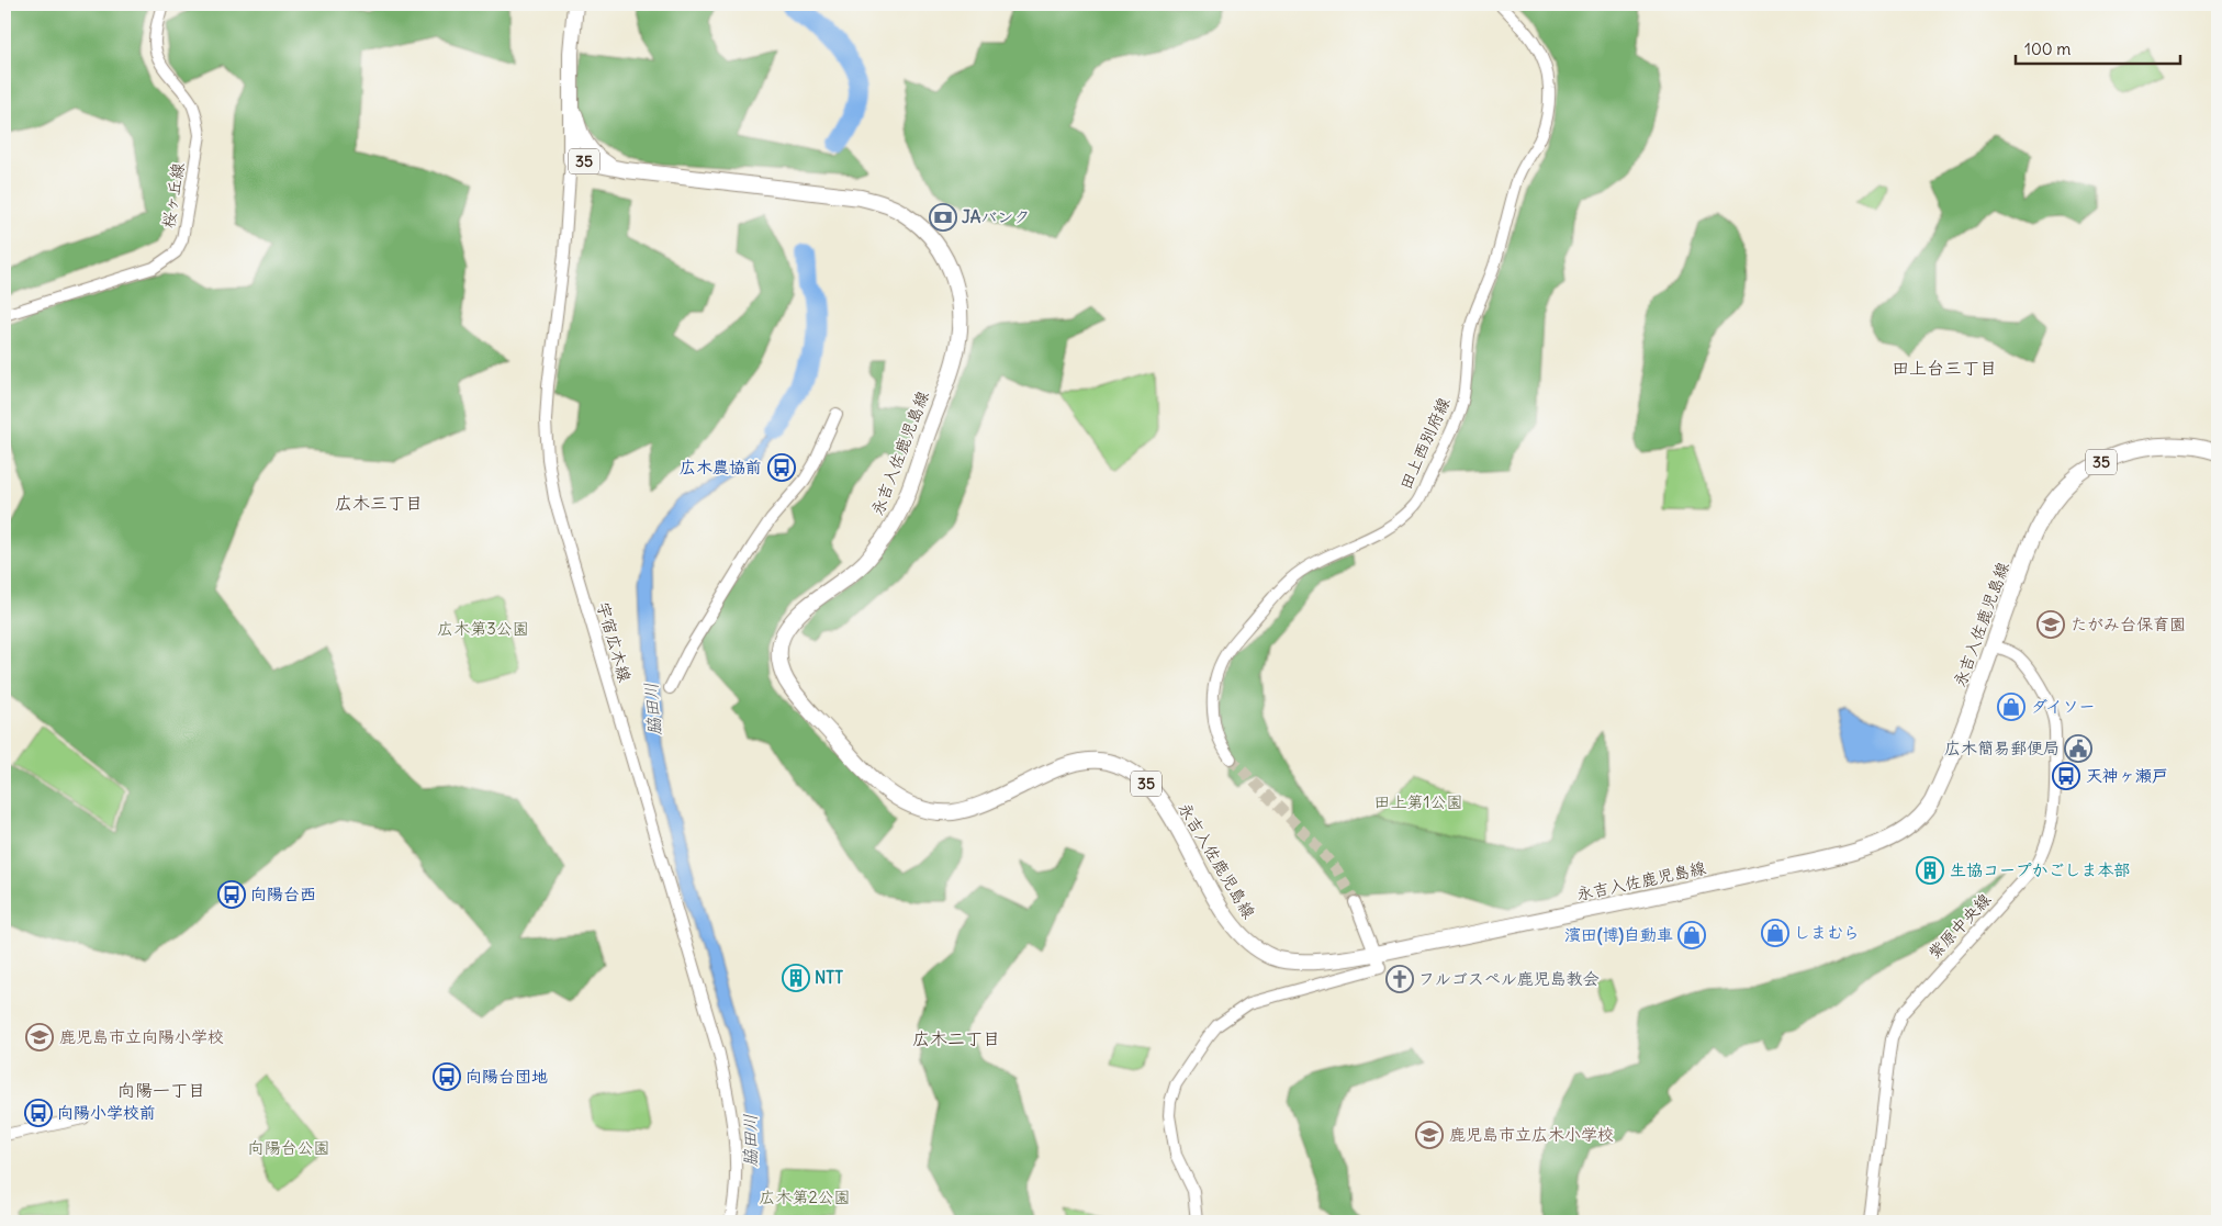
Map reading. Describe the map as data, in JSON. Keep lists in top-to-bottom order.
{
  "streets": {
    "main road": ["35", "永吉入佐鹿児島線"],
    "street": [
      "桜ヶ丘線",
      "田上西別府線",
      "宇宿広木線",
      "紫原中央線"
    ]
  },
  "crossings": [
    ["35", "永吉入佐鹿児島線"],
    ["35", "宇宿広木線"],
    ["永吉入佐鹿児島線", "宇宿広木線"],
    ["永吉入佐鹿児島線", "紫原中央線"]
  ],
  "districts": [
    "田上台三丁目",
    "広木三丁目",
    "広木二丁目",
    "向陽一丁目"
  ],
  "water": ["脇田川"],
  "parks": [
    "広木第3公園",
    "田上第1公園",
    "向陽台公園",
    "広木第2公園"
  ],
  "places": {
    "bank": ["JAバンク"],
    "bus stop": [
      "広木農協前",
      "天神ヶ瀬戸",
      "向陽台西",
      "向陽台団地",
      "向陽小学校前"
    ],
    "school or university": ["たがみ台保育園", "鹿児島市立向陽小学校", "鹿児島市立広木小学校"],
    "shop": ["ダイソー", "しまむら", "濱田(博)自動車"],
    "public building": ["広木簡易郵便局"],
    "building": ["生協コープかごしま本部", "NTT"],
    "church": ["フルゴスペル鹿児島教会"]
  },
  "scale_bar": "100 m"
}
